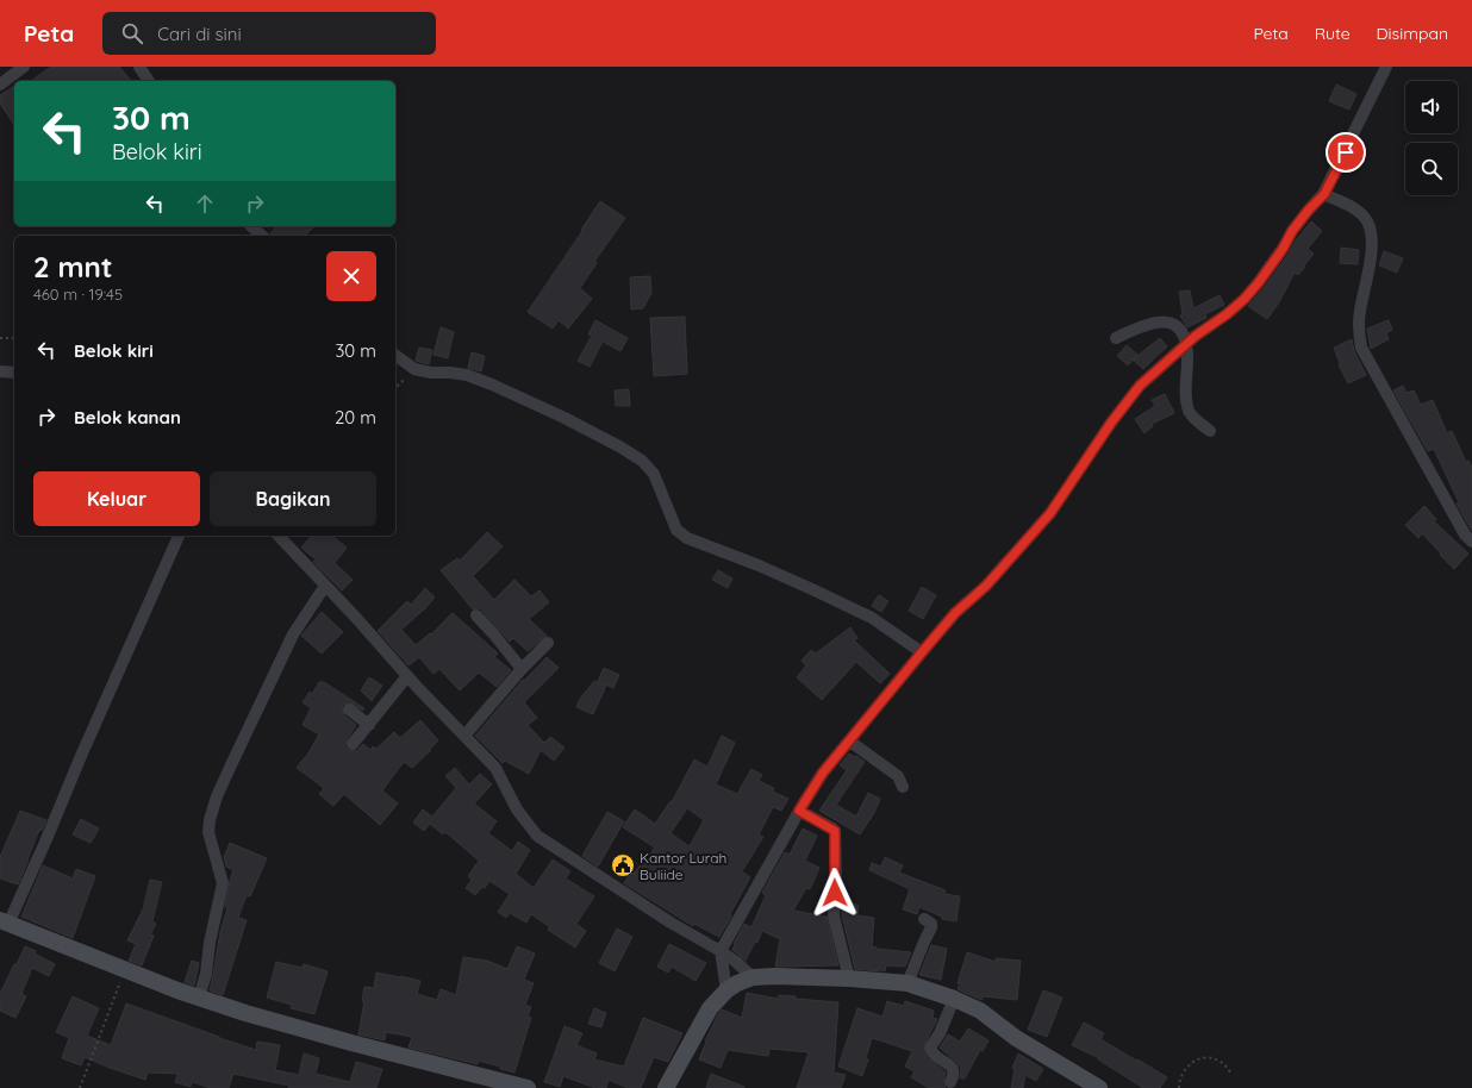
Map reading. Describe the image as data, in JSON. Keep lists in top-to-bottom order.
{
  "places": {
    "public building": ["Kantor Lurah Buliide"]
  },
  "page": {
    "header": "Peta",
    "search": "Cari di sini",
    "nav": ["Peta", "Rute", "Disimpan"],
    "turn": ["30 m", "Belok kiri"],
    "heading": ["2 mnt", "460 m · 19:45"],
    "list": [
      {
        "name": "Belok kiri",
        "value": "30 m"
      },
      {
        "name": "Belok kanan",
        "value": "20 m"
      }
    ],
    "buttons": ["Keluar", "Bagikan"]
  }
}
